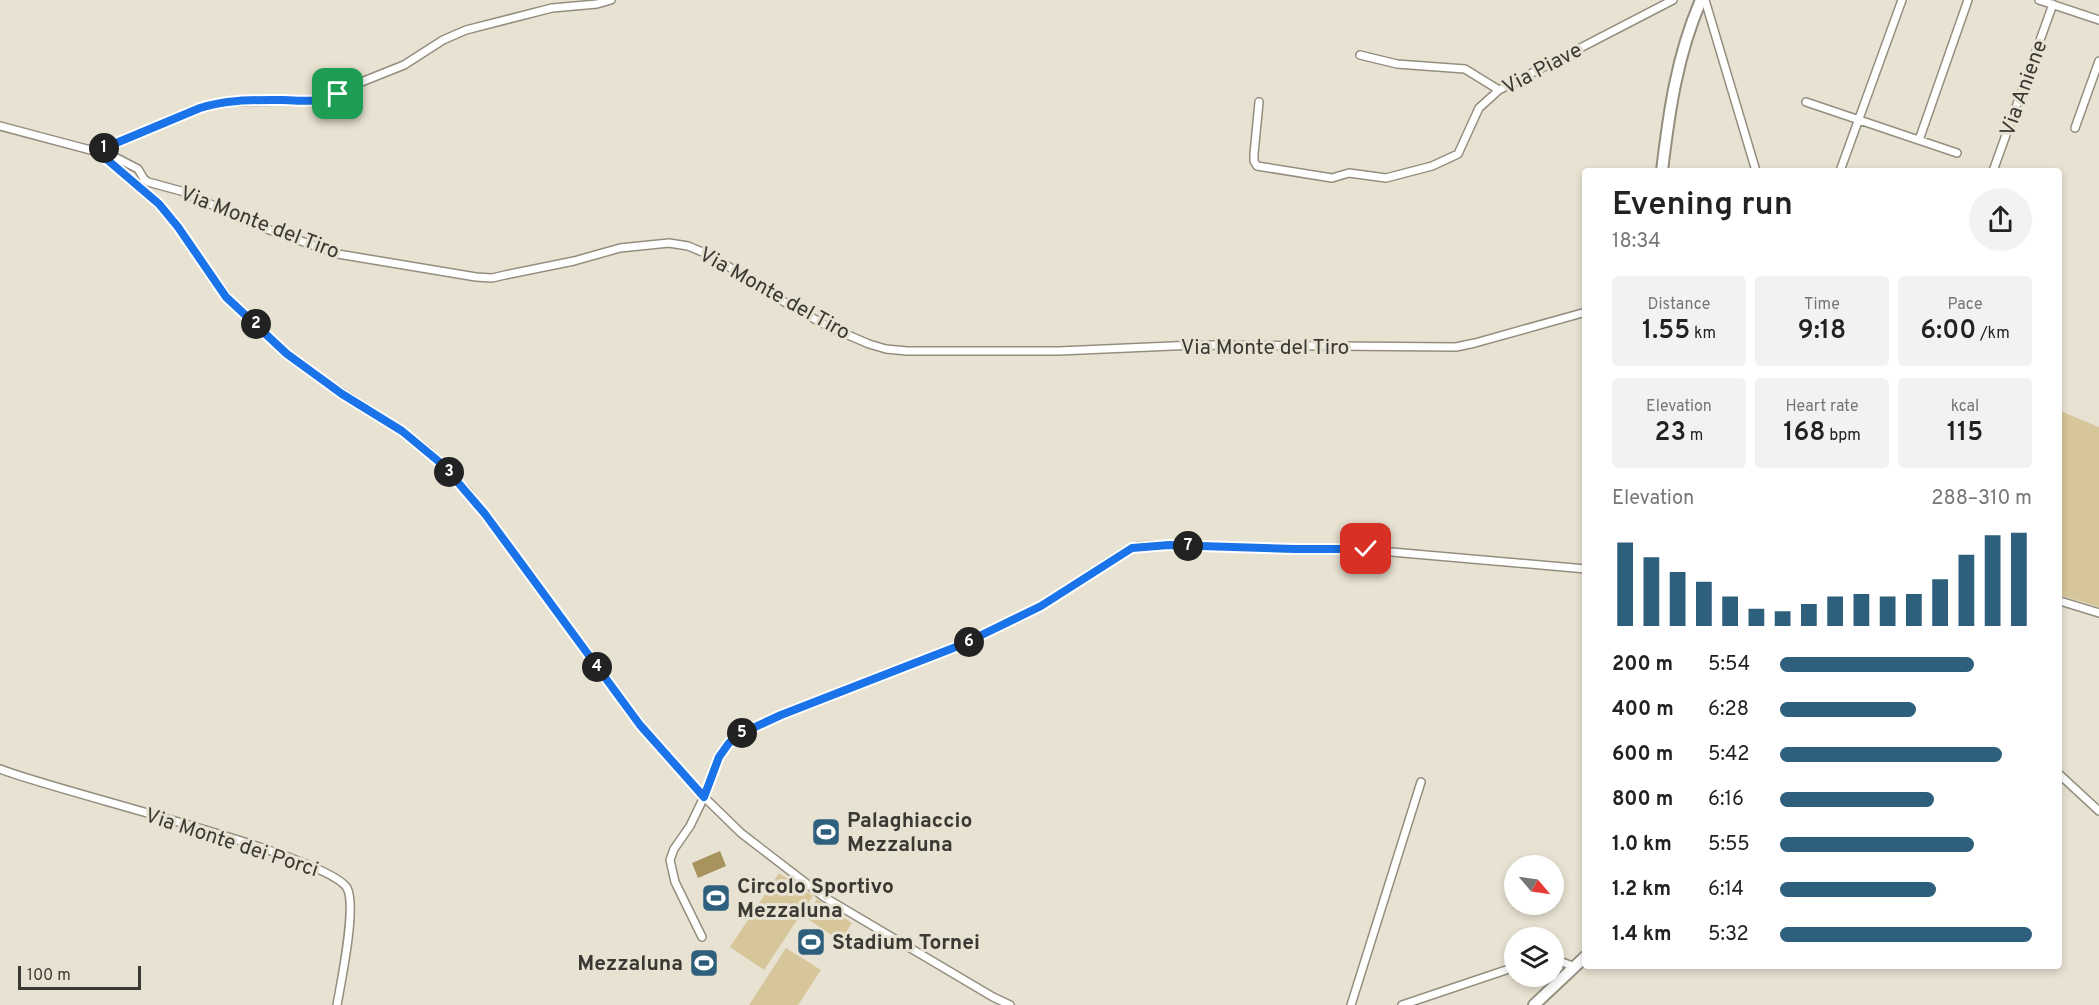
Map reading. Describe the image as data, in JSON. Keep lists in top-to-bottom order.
{
  "streets": {
    "street": [
      "Via Piave",
      "Via Aniene",
      "Via Monte del Tiro",
      "Via Monte dei Porci"
    ]
  },
  "places": {
    "sports": [
      "Palaghiaccio Mezzaluna",
      "Circolo Sportivo Mezzaluna",
      "Stadium Tornei",
      "Mezzaluna"
    ]
  },
  "scale_bar": "100 m",
  "north": "bottom right",
  "page": {
    "pins": [
      "1",
      "2",
      "3",
      "7",
      "6",
      "4",
      "5"
    ],
    "heading": ["Evening run", "18:34"],
    "stats": [
      ["Distance", "1.55 km"],
      ["Time", "9:18"],
      ["Pace", "6:00 /km"],
      ["Elevation", "23 m"],
      ["Heart rate", "168 bpm"],
      ["kcal", "115"]
    ],
    "chart": ["Elevation", "288–310 m"],
    "list": [
      {
        "name": "200 m",
        "note": "5:54"
      },
      {
        "name": "400 m",
        "note": "6:28"
      },
      {
        "name": "600 m",
        "note": "5:42"
      },
      {
        "name": "800 m",
        "note": "6:16"
      },
      {
        "name": "1.0 km",
        "note": "5:55"
      },
      {
        "name": "1.2 km",
        "note": "6:14"
      },
      {
        "name": "1.4 km",
        "note": "5:32"
      }
    ],
    "scale": "100 m"
  }
}
